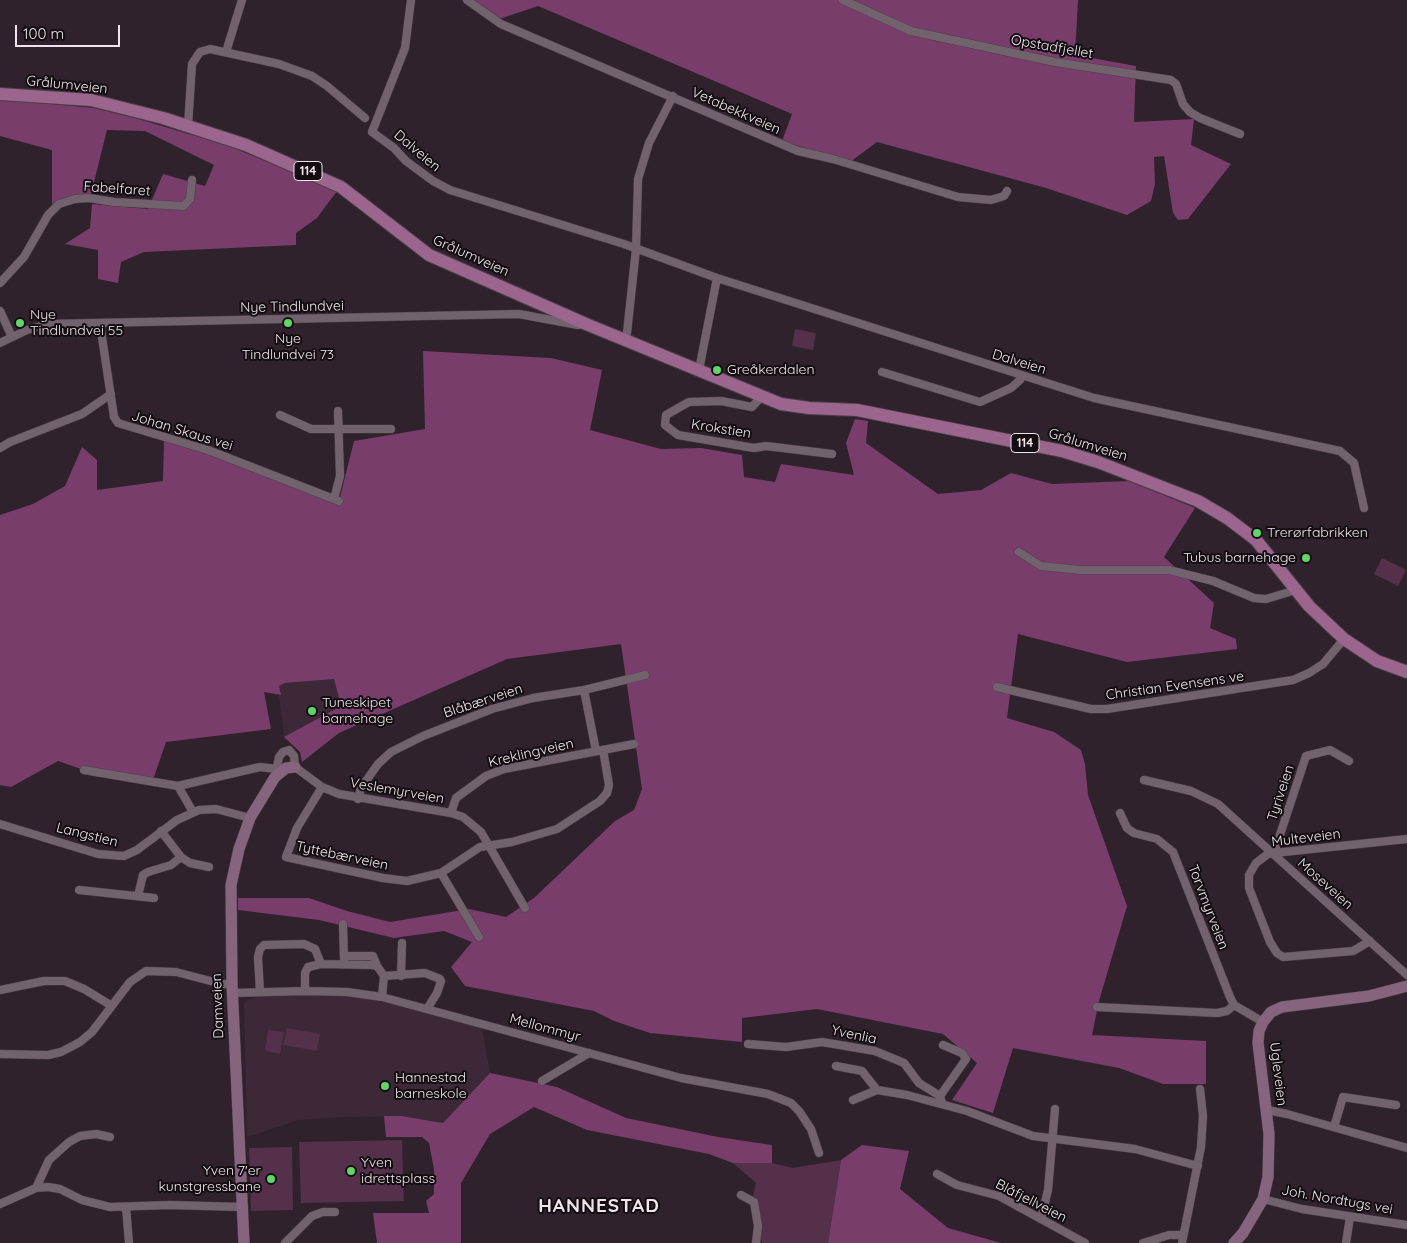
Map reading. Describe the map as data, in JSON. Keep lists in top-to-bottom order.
{
  "streets": {
    "main road": ["Grålumveien", "114"],
    "street": [
      "Opstadfjellet",
      "Vetabekkveien",
      "Dalveien",
      "Fabelfaret",
      "Nye Tindlundvei",
      "Krokstien",
      "Johan Skaus vei",
      "Christian Evensens ve",
      "Blåbærveien",
      "Kreklingveien",
      "Veslemyrveien",
      "Tyriveien",
      "Langstien",
      "Multeveien",
      "Tyttebærveien",
      "Moseveien",
      "Torvmyrveien",
      "Damveien",
      "Mellommyr",
      "Yvenlia",
      "Ugleveien",
      "Joh. Nordtugs vei",
      "Blåfjellveien"
    ]
  },
  "crossings": [
    ["Grålumveien", "Nye Tindlundvei"],
    ["Grålumveien", "Krokstien"],
    ["Grålumveien", "Christian Evensens ve"],
    ["Nye Tindlundvei", "Johan Skaus vei"],
    ["Blåbærveien", "Veslemyrveien"],
    ["Blåbærveien", "Tyttebærveien"],
    ["Kreklingveien", "Veslemyrveien"],
    ["Kreklingveien", "Tyttebærveien"],
    ["Veslemyrveien", "Tyttebærveien"],
    ["Veslemyrveien", "Damveien"],
    ["Tyriveien", "Multeveien"],
    ["Tyriveien", "Moseveien"],
    ["Langstien", "Damveien"],
    ["Multeveien", "Moseveien"],
    ["Damveien", "Mellommyr"],
    ["Ugleveien", "Joh. Nordtugs vei"]
  ],
  "districts": ["HANNESTAD"],
  "places": [
    "Nye Tindlundvei 55",
    "Nye Tindlundvei 73",
    "Greåkerdalen",
    "Trerørfabrikken",
    "Tubus barnehage",
    "Tuneskipet barnehage",
    "Hannestad barneskole",
    "Yven idrettsplass",
    "Yven 7'er kunstgressbane"
  ],
  "scale_bar": "100 m"
}
